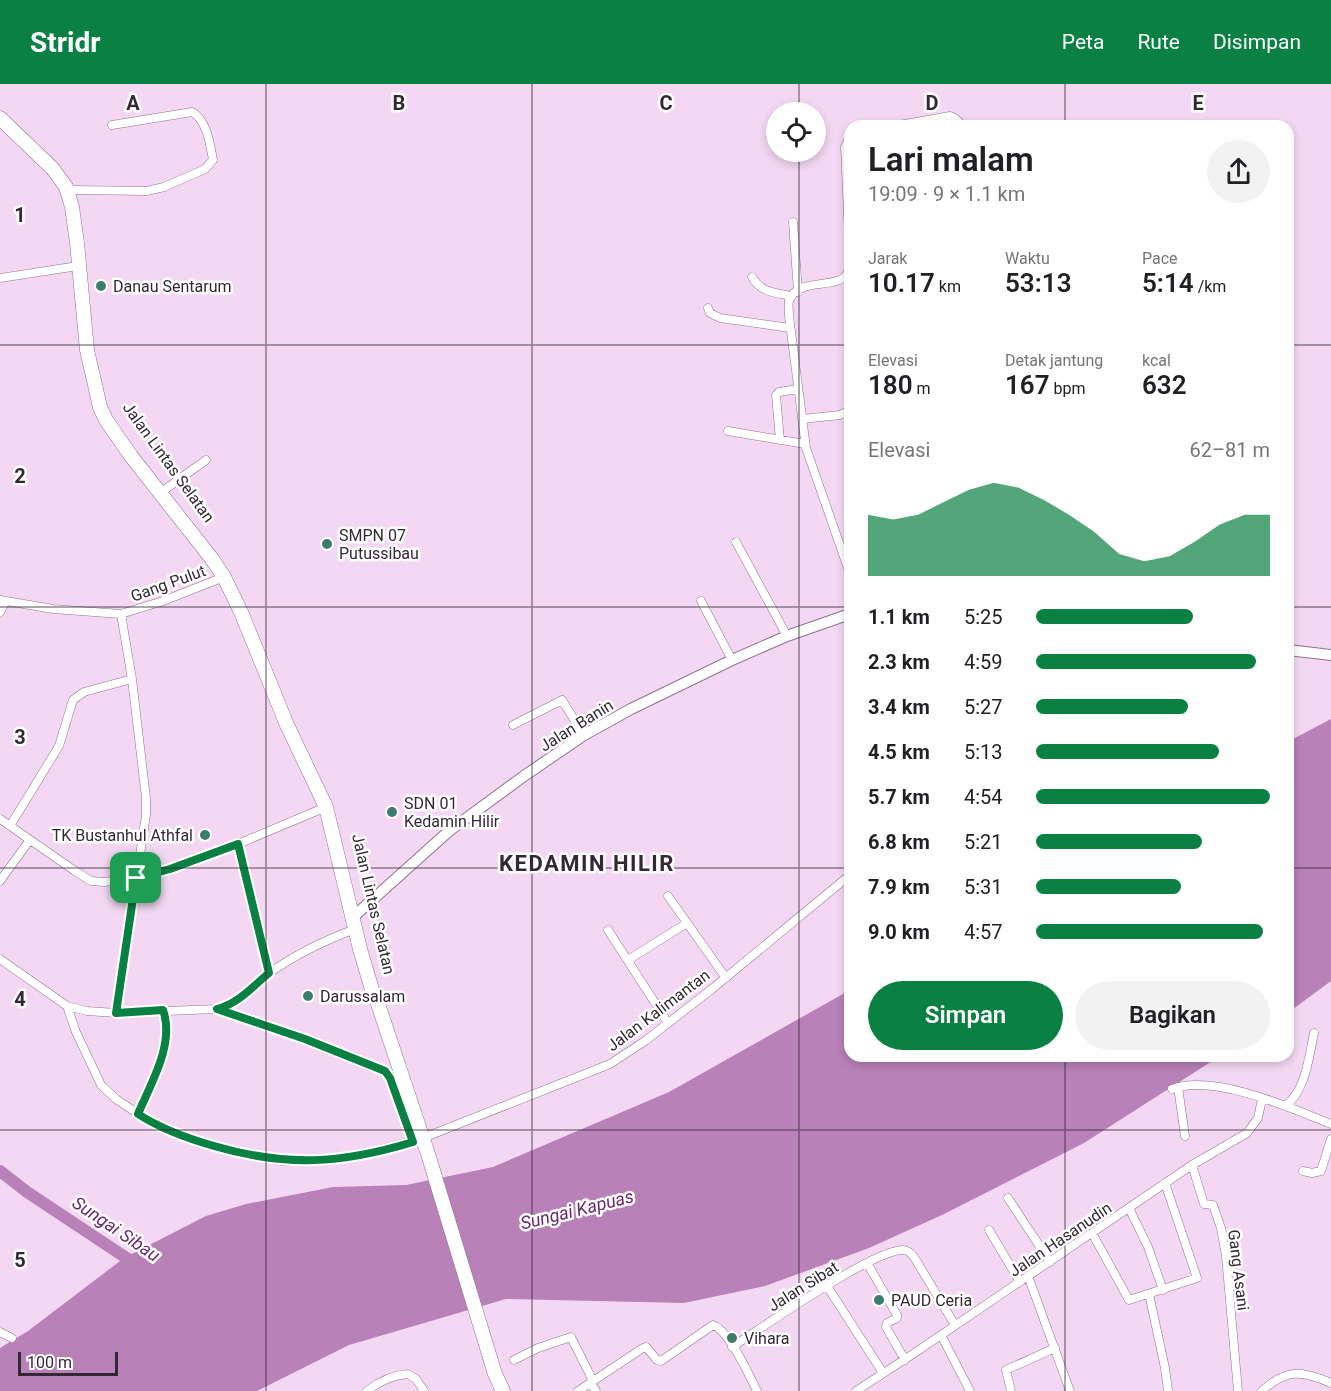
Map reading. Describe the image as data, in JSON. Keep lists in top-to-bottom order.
{
  "streets": {
    "highway": ["Jalan Lintas Selatan"],
    "street": [
      "Gang Pulut",
      "Jalan Banin",
      "Jalan Kalimantan",
      "Jalan Hasanudin",
      "Gang Asani",
      "Jalan Sibat"
    ]
  },
  "crossings": [
    ["Jalan Lintas Selatan", "Gang Pulut"],
    ["Jalan Lintas Selatan", "Jalan Banin"],
    ["Jalan Lintas Selatan", "Jalan Kalimantan"],
    ["Jalan Banin", "Jalan Kalimantan"],
    ["Jalan Hasanudin", "Gang Asani"],
    ["Jalan Hasanudin", "Jalan Sibat"]
  ],
  "districts": ["KEDAMIN HILIR"],
  "water": ["Sungai Kapuas", "Sungai Sibau"],
  "places": [
    "Danau Sentarum",
    "SMPN 07 Putussibau",
    "SDN 01 Kedamin Hilir",
    "TK Bustanhul Athfal",
    "Darussalam",
    "PAUD Ceria",
    "Vihara"
  ],
  "scale_bar": "100 m",
  "page": {
    "header": "Stridr",
    "nav": ["Peta", "Rute", "Disimpan"],
    "heading": ["Lari malam", "19:09 · 9 × 1.1 km"],
    "stats": [
      ["Jarak", "10.17 km"],
      ["Waktu", "53:13"],
      ["Pace", "5:14 /km"],
      ["Elevasi", "180 m"],
      ["Detak jantung", "167 bpm"],
      ["kcal", "632"]
    ],
    "chart": ["Elevasi", "62–81 m"],
    "list": [
      {
        "name": "1.1 km",
        "note": "5:25"
      },
      {
        "name": "2.3 km",
        "note": "4:59"
      },
      {
        "name": "3.4 km",
        "note": "5:27"
      },
      {
        "name": "4.5 km",
        "note": "5:13"
      },
      {
        "name": "5.7 km",
        "note": "4:54"
      },
      {
        "name": "6.8 km",
        "note": "5:21"
      },
      {
        "name": "7.9 km",
        "note": "5:31"
      },
      {
        "name": "9.0 km",
        "note": "4:57"
      }
    ],
    "buttons": ["Simpan", "Bagikan"],
    "scale": "100 m"
  },
  "grid": {
    "columns": [
      "A",
      "B",
      "C",
      "D",
      "E"
    ],
    "rows": [
      "1",
      "2",
      "3",
      "4",
      "5"
    ]
  }
}
